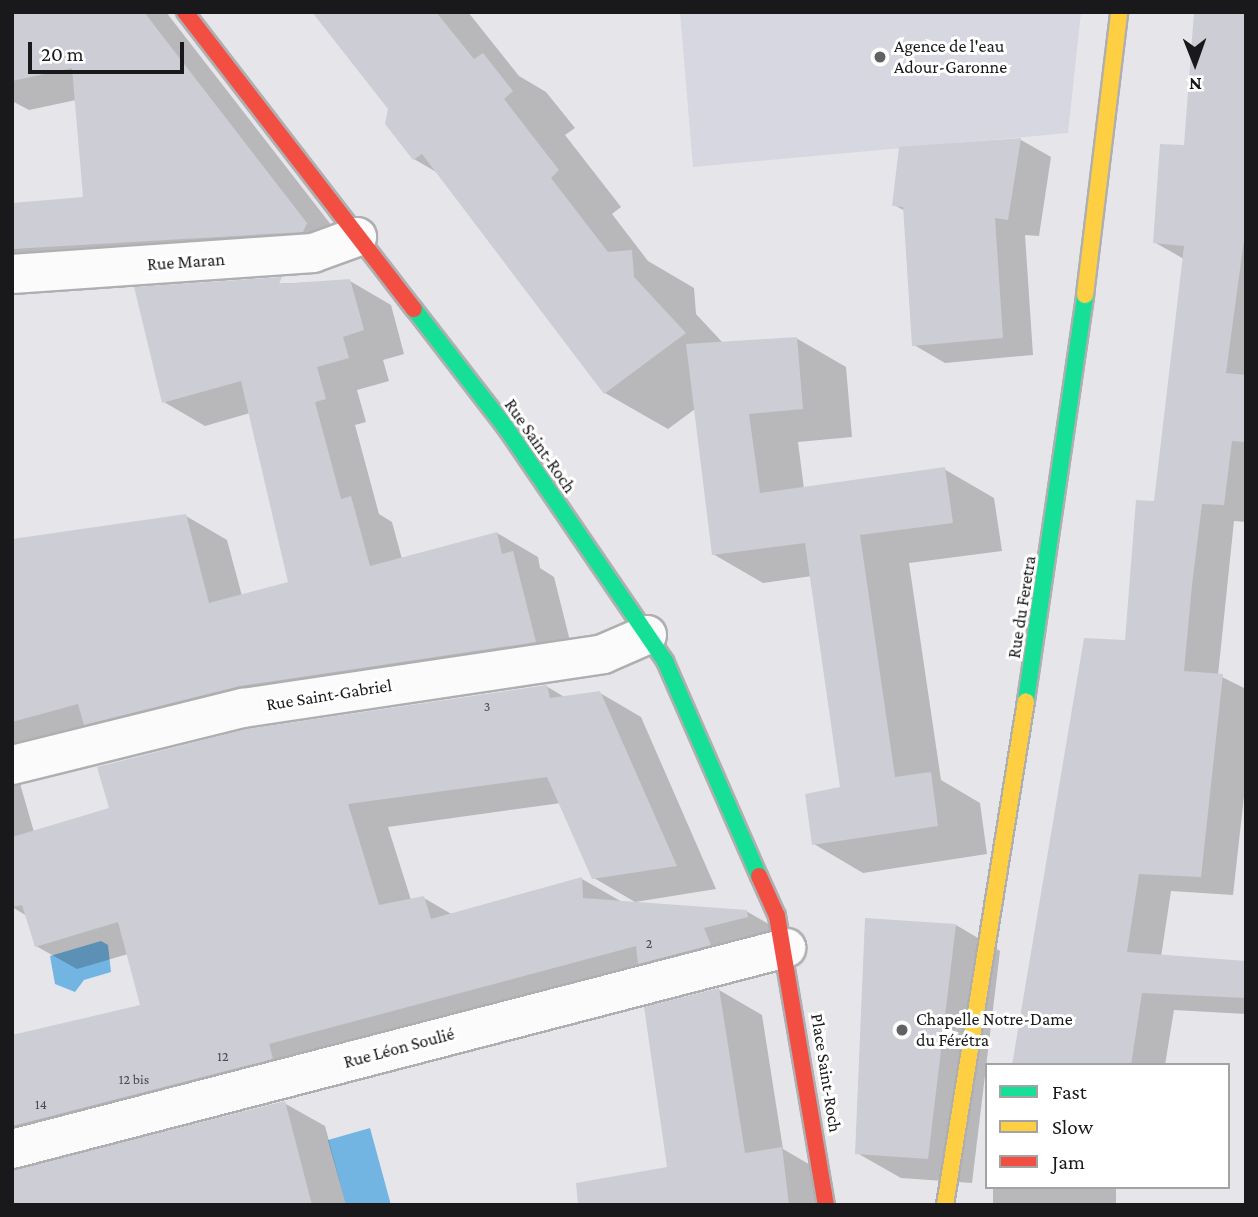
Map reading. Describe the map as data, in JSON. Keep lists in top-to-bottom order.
{
  "streets": {
    "street": [
      "Rue Maran",
      "Rue Saint-Roch",
      "Rue du Feretra",
      "Rue Saint-Gabriel",
      "Rue Léon Soulié",
      "Place Saint-Roch"
    ]
  },
  "crossings": [
    ["Rue Maran", "Rue Saint-Roch"],
    ["Rue Saint-Roch", "Rue Saint-Gabriel"],
    ["Rue Saint-Roch", "Rue Léon Soulié"],
    ["Rue Saint-Roch", "Place Saint-Roch"],
    ["Rue Léon Soulié", "Place Saint-Roch"]
  ],
  "places": ["Agence de l'eau Adour-Garonne", "Chapelle Notre-Dame du Férétra"],
  "house_numbers": [
    "3",
    "2",
    "12",
    "12 bis",
    "14"
  ],
  "legend": ["Fast", "Slow", "Jam"],
  "scale_bar": "20 m",
  "north": "bottom"
}
